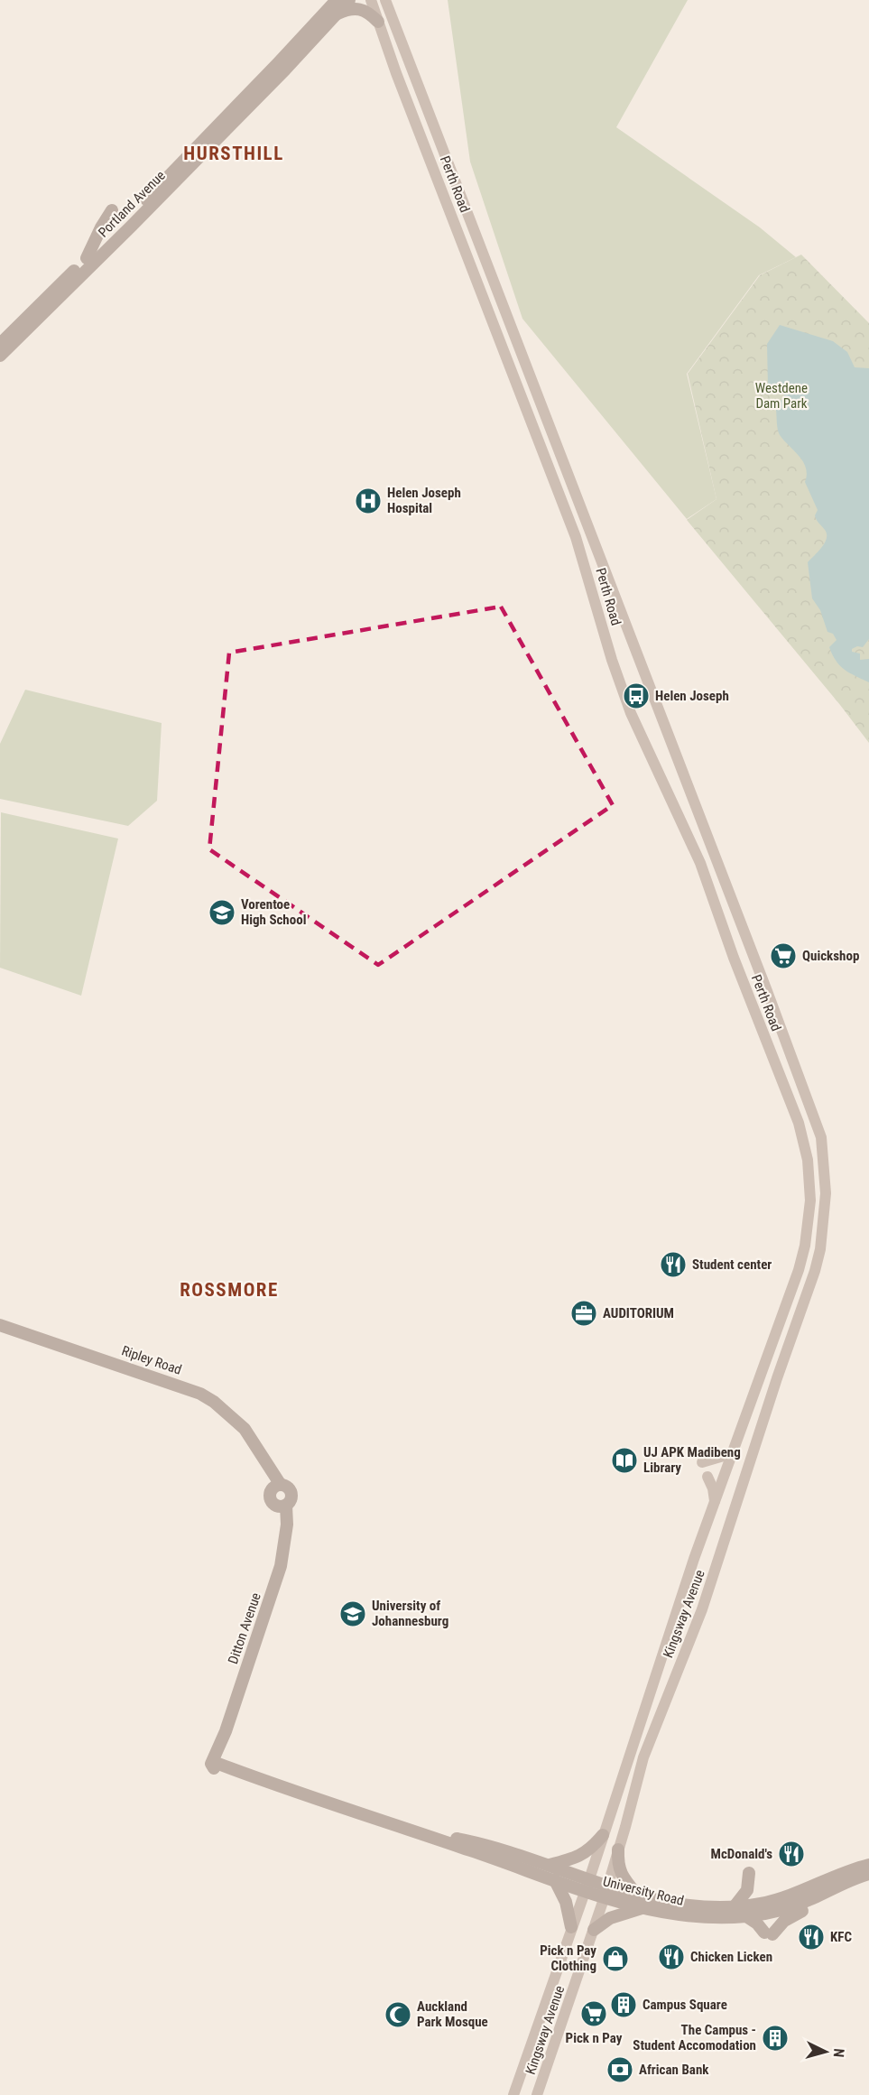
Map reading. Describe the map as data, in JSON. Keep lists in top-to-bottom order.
{
  "streets": {
    "main road": [
      "Perth Road",
      "Portland Avenue",
      "Ripley Road",
      "Kingsway Avenue",
      "Ditton Avenue",
      "University Road"
    ]
  },
  "crossings": [
    ["Perth Road", "Kingsway Avenue"],
    ["Ripley Road", "Ditton Avenue"],
    ["Kingsway Avenue", "University Road"],
    ["Ditton Avenue", "University Road"]
  ],
  "districts": ["HURSTHILL", "ROSSMORE"],
  "parks": ["Westdene Dam Park"],
  "places": {
    "hospital": ["Helen Joseph Hospital"],
    "bus stop": ["Helen Joseph"],
    "school or university": ["Vorentoe High School", "University of Johannesburg"],
    "supermarket": ["Quickshop", "Pick n Pay"],
    "restaurant": [
      "Student center",
      "McDonald's",
      "KFC",
      "Chicken Licken"
    ],
    "office": ["AUDITORIUM"],
    "library": ["UJ APK Madibeng Library"],
    "shop": ["Pick n Pay Clothing"],
    "building": ["Campus Square", "The Campus - Student Accomodation"],
    "mosque": ["Auckland Park Mosque"],
    "bank": ["African Bank"]
  },
  "north": "right"
}
